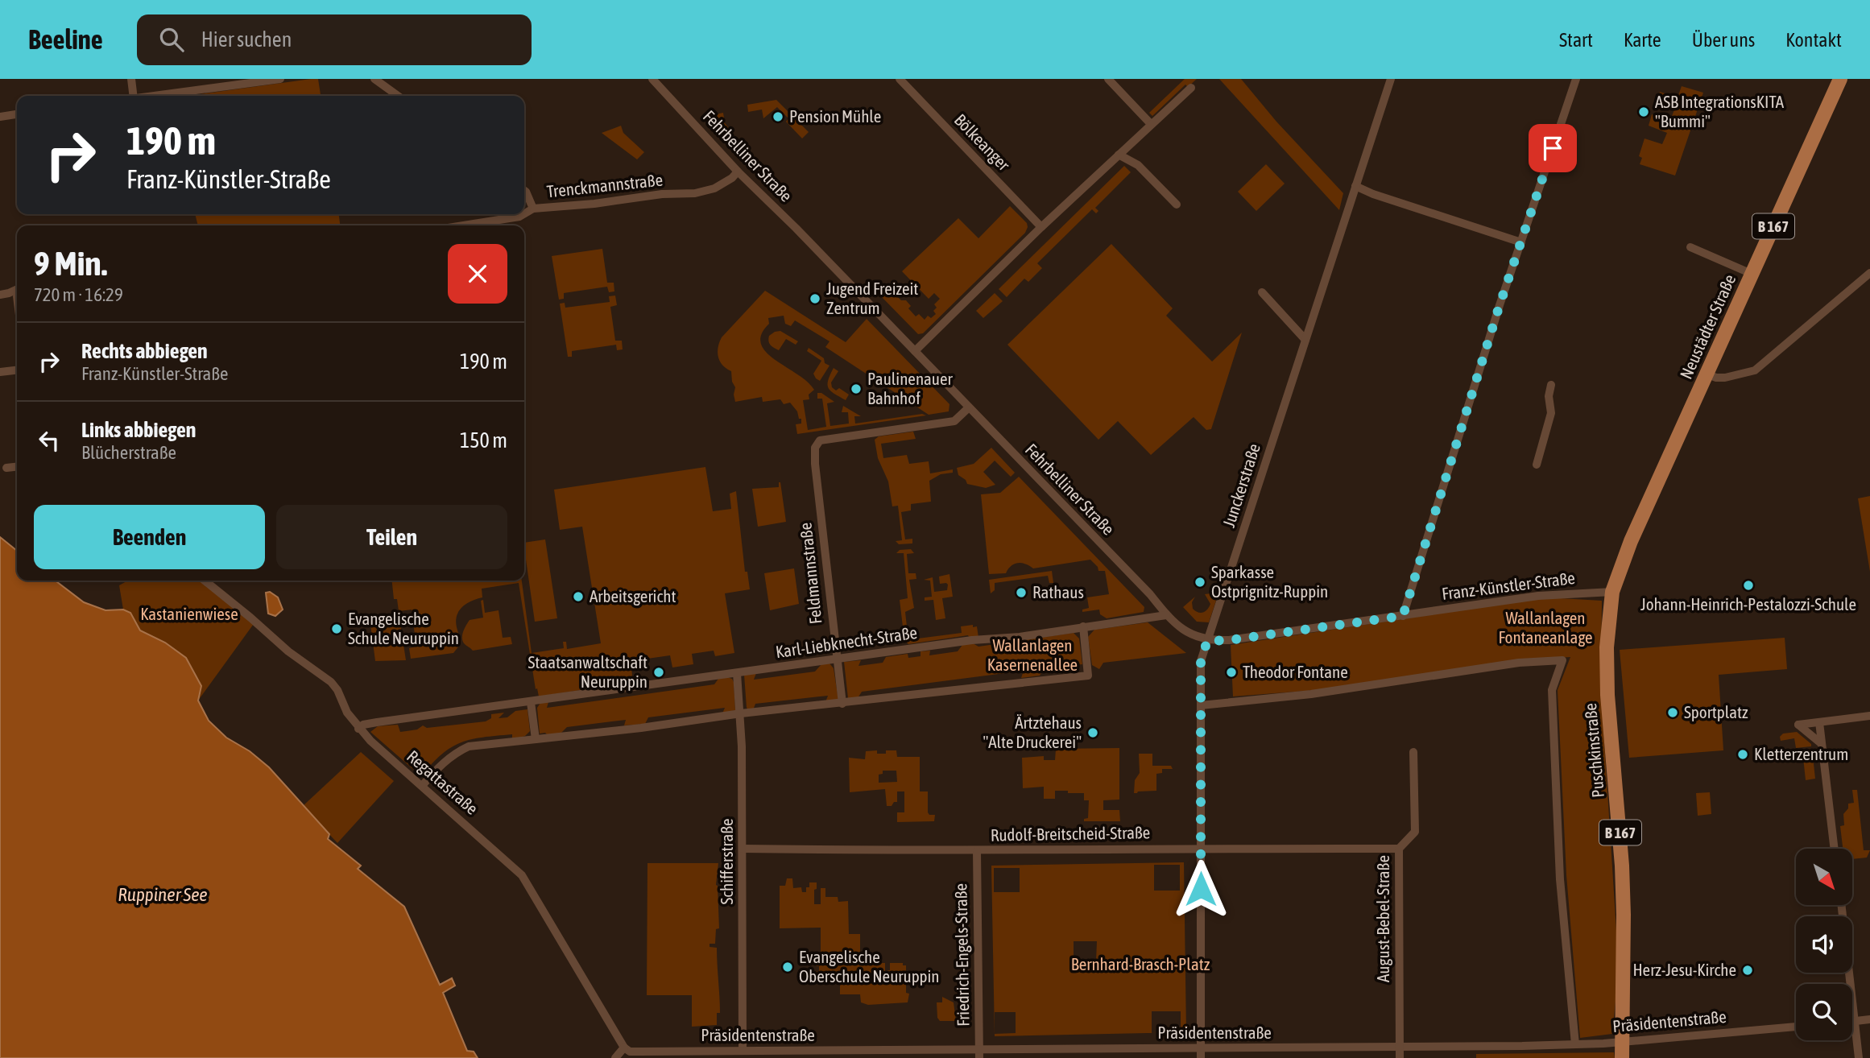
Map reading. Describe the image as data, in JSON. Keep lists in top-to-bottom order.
{
  "streets": {
    "main road": ["B 167", "Neustädter Straße", "Puschkinstraße"],
    "street": [
      "Bölkeanger",
      "Fehrbelliner Straße",
      "Trenckmannstraße",
      "Junckerstraße",
      "Feldmannstraße",
      "Franz-Künstler-Straße",
      "Karl-Liebknecht-Straße",
      "Regattastraße",
      "Rudolf-Breitscheid-Straße",
      "Schifferstraße",
      "August-Bebel-Straße",
      "Friedrich-Engels-Straße",
      "Präsidentenstraße"
    ]
  },
  "crossings": [
    ["Fehrbelliner Straße", "Trenckmannstraße"],
    ["Fehrbelliner Straße", "Junckerstraße"],
    ["Fehrbelliner Straße", "Feldmannstraße"],
    ["Fehrbelliner Straße", "Franz-Künstler-Straße"],
    ["Fehrbelliner Straße", "Karl-Liebknecht-Straße"],
    ["B 167", "Puschkinstraße"],
    ["B 167", "Präsidentenstraße"],
    ["Neustädter Straße", "Franz-Künstler-Straße"],
    ["Neustädter Straße", "Puschkinstraße"],
    ["Junckerstraße", "Franz-Künstler-Straße"],
    ["Junckerstraße", "Rudolf-Breitscheid-Straße"],
    ["Junckerstraße", "Präsidentenstraße"],
    ["Feldmannstraße", "Karl-Liebknecht-Straße"],
    ["Franz-Künstler-Straße", "Puschkinstraße"],
    ["Karl-Liebknecht-Straße", "Regattastraße"],
    ["Karl-Liebknecht-Straße", "Schifferstraße"],
    ["Puschkinstraße", "Präsidentenstraße"],
    ["Regattastraße", "Präsidentenstraße"],
    ["Rudolf-Breitscheid-Straße", "Schifferstraße"],
    ["Rudolf-Breitscheid-Straße", "August-Bebel-Straße"],
    ["Rudolf-Breitscheid-Straße", "Friedrich-Engels-Straße"],
    ["Schifferstraße", "Präsidentenstraße"],
    ["August-Bebel-Straße", "Präsidentenstraße"],
    ["Friedrich-Engels-Straße", "Präsidentenstraße"]
  ],
  "water": ["Ruppiner See"],
  "parks": [
    "Kastanienwiese",
    "Wallanlagen Fontaneanlage",
    "Wallanlagen Kasernenallee",
    "Bernhard-Brasch-Platz"
  ],
  "places": [
    "ASB IntegrationsKITA \"Bummi\"",
    "Pension Mühle",
    "Jugend Freizeit Zentrum",
    "Paulinenauer Bahnhof",
    "Sparkasse Ostprignitz-Ruppin",
    "Johann-Heinrich-Pestalozzi-Schule",
    "Rathaus",
    "Arbeitsgericht",
    "Evangelische Schule Neuruppin",
    "Staatsanwaltschaft Neuruppin",
    "Theodor Fontane",
    "Sportplatz",
    "Ärtztehaus \"Alte Druckerei\"",
    "Kletterzentrum",
    "Evangelische Oberschule Neuruppin",
    "Herz-Jesu-Kirche"
  ],
  "north": "bottom right",
  "page": {
    "header": "Beeline",
    "search": "Hier suchen",
    "nav": [
      "Start",
      "Karte",
      "Über uns",
      "Kontakt"
    ],
    "turn": ["190 m", "Franz-Künstler-Straße"],
    "heading": ["9 Min.", "720 m · 16:29"],
    "list": [
      {
        "name": "Rechts abbiegen",
        "note": "Franz-Künstler-Straße",
        "value": "190 m"
      },
      {
        "name": "Links abbiegen",
        "note": "Blücherstraße",
        "value": "150 m"
      }
    ],
    "buttons": ["Beenden", "Teilen"]
  }
}
